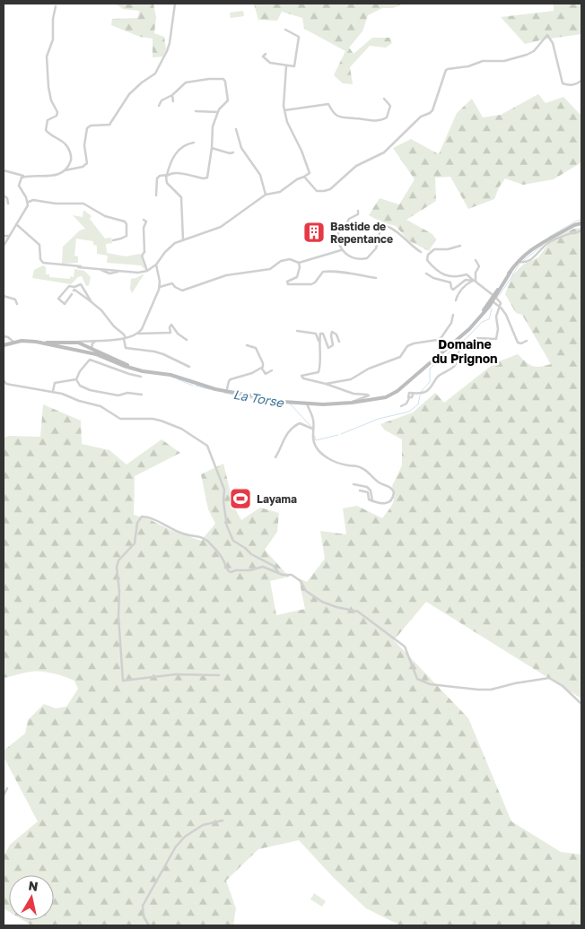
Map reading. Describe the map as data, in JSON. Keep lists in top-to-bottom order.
{
  "districts": ["Domaine du Prignon"],
  "water": ["La Torse"],
  "places": {
    "building": ["Bastide de Repentance"],
    "sports": ["Layama"]
  },
  "north": "top"
}
